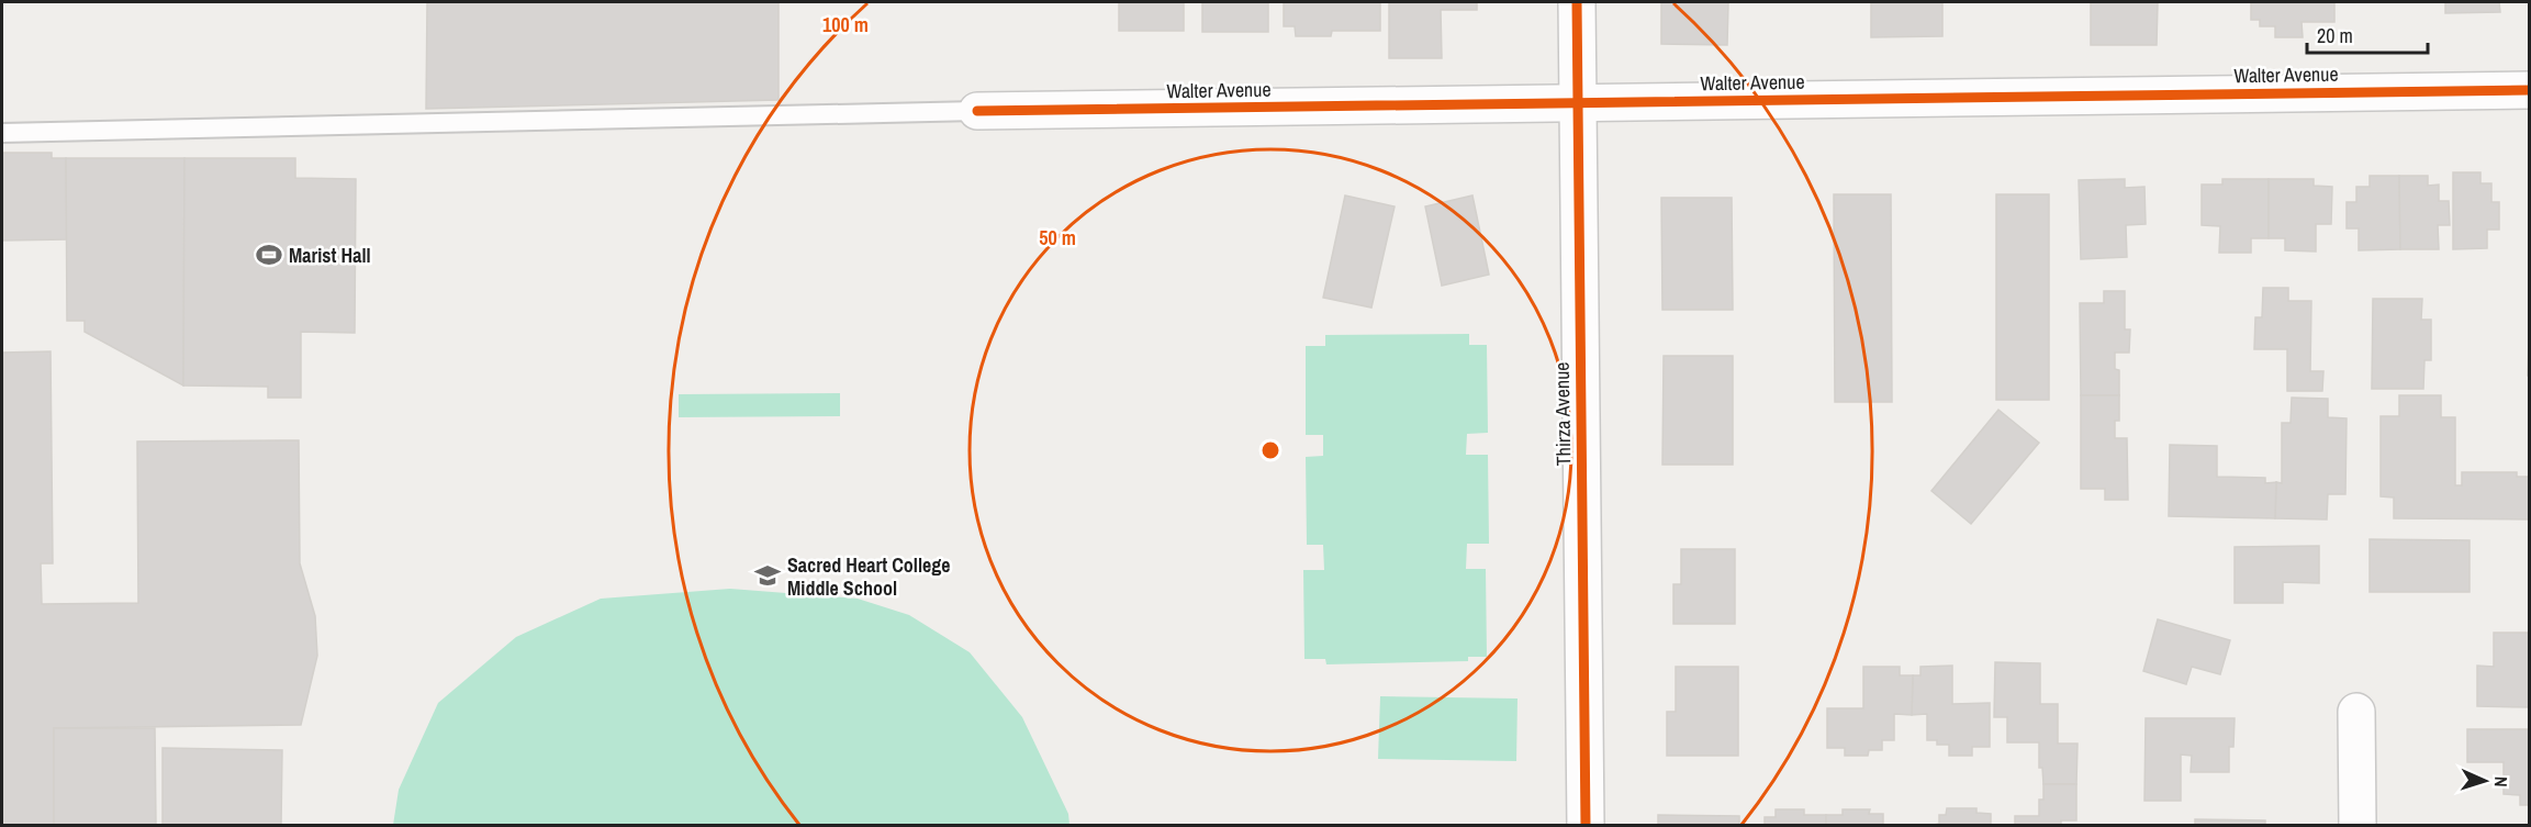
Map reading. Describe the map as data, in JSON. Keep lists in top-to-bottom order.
{
  "streets": {
    "street": ["Walter Avenue", "Thirza Avenue"]
  },
  "crossings": [
    ["Walter Avenue", "Thirza Avenue"]
  ],
  "places": {
    "sports": ["Marist Hall"],
    "school or university": ["Sacred Heart College Middle School"]
  },
  "scale_bar": "20 m",
  "north": "right",
  "rings": ["100 m", "50 m"]
}
